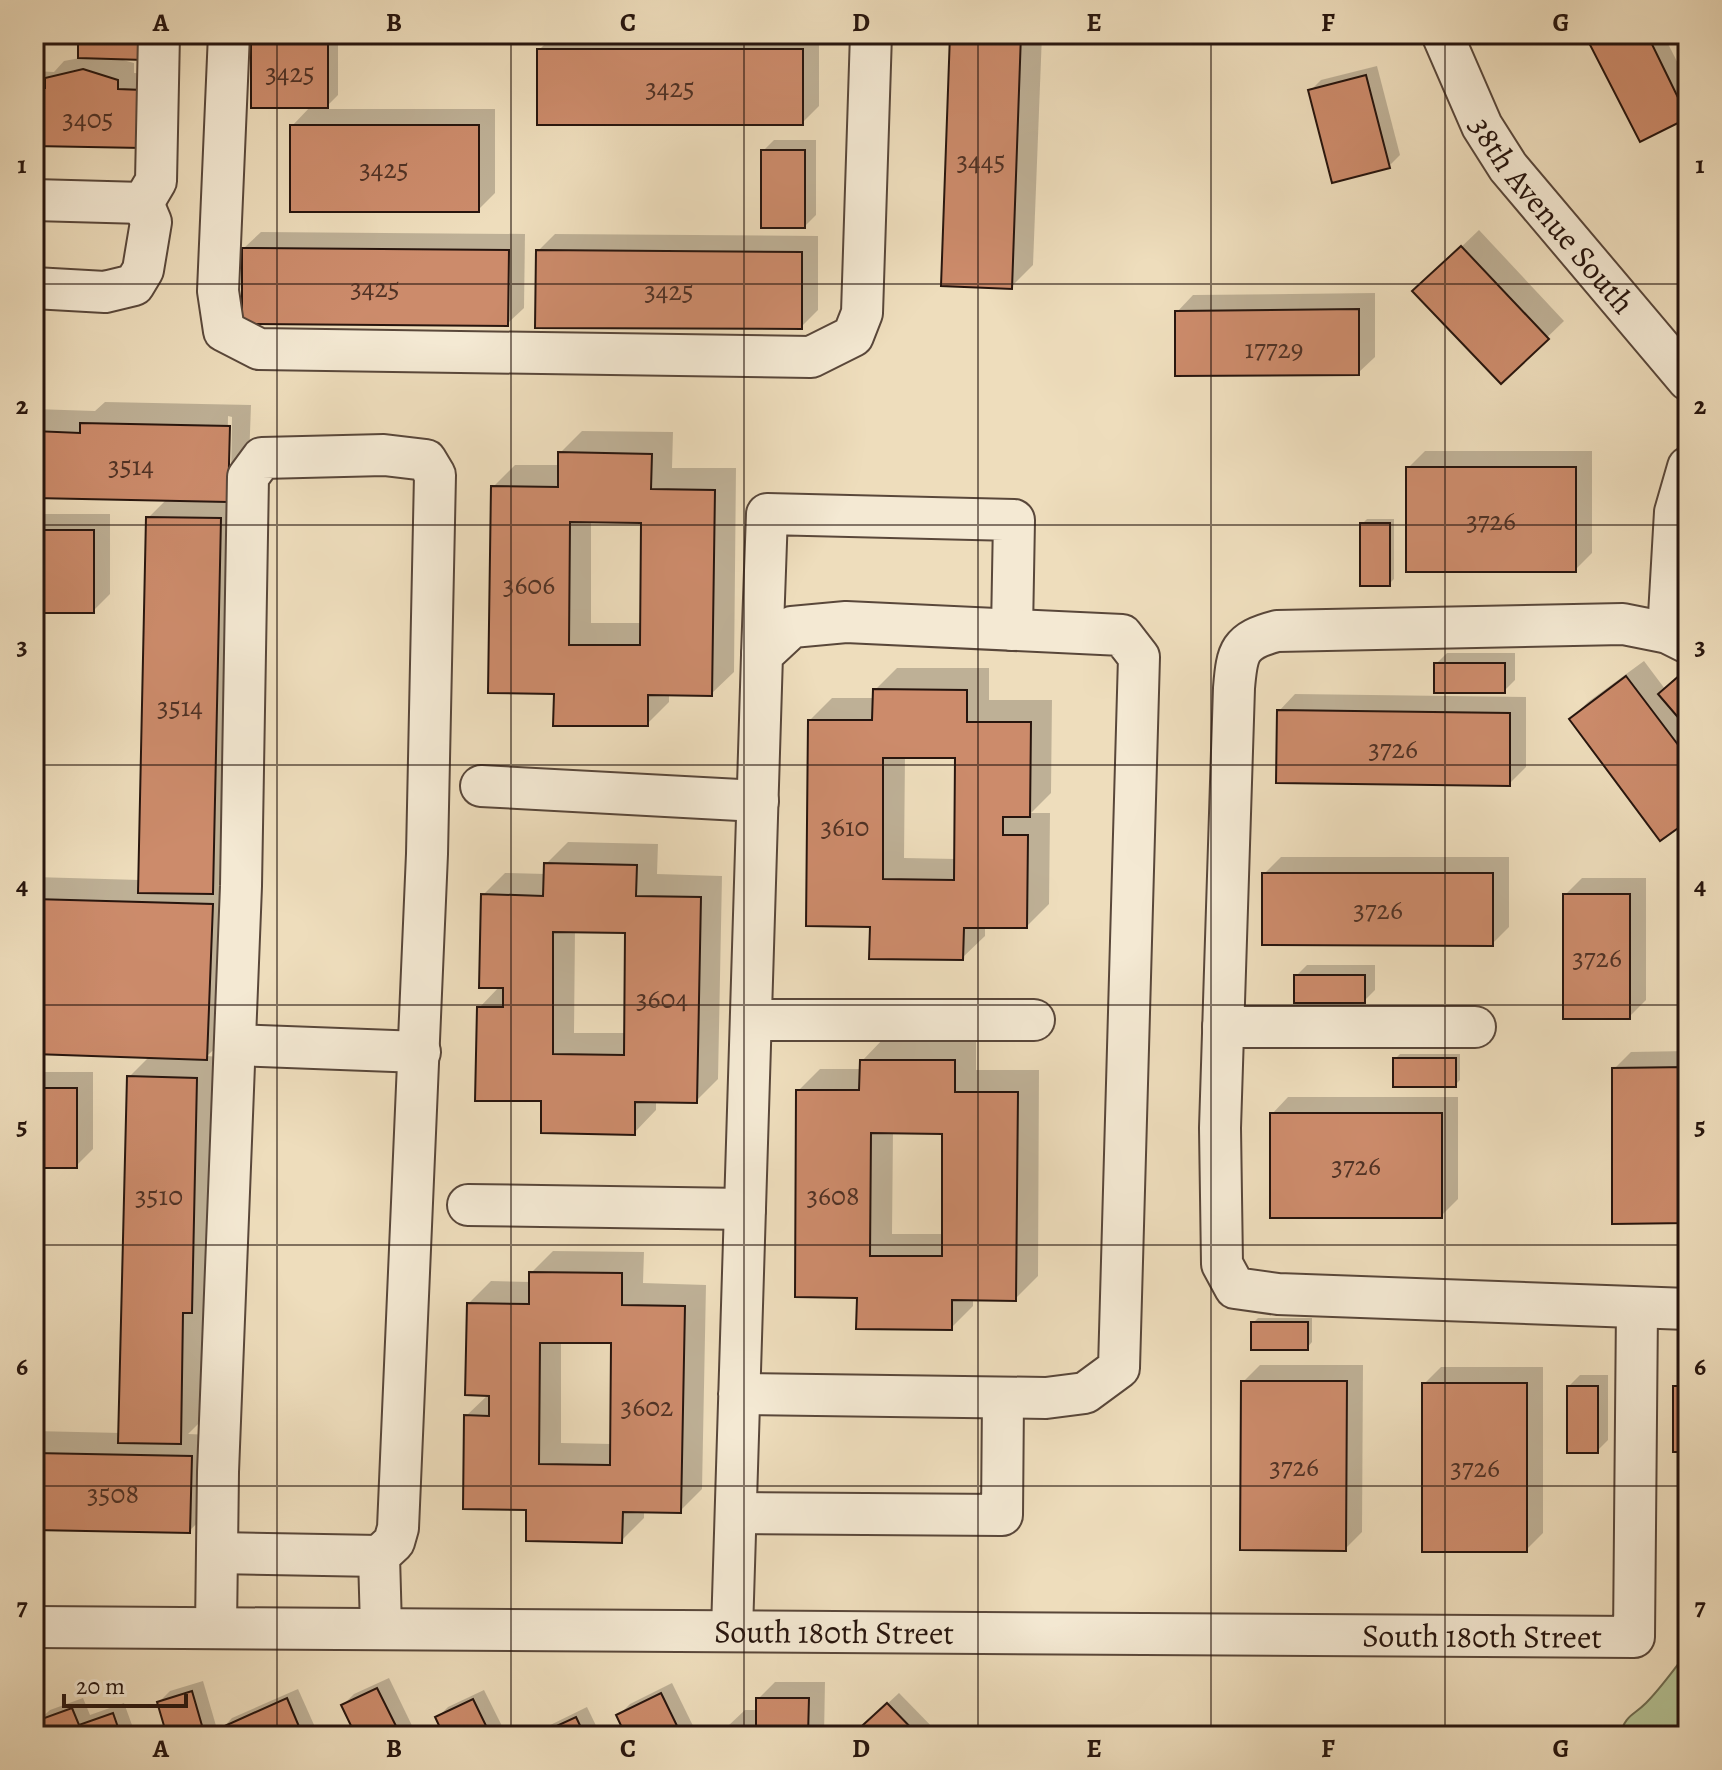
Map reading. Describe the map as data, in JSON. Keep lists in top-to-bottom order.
{
  "streets": {
    "street": ["38th Avenue South", "South 180th Street"]
  },
  "house_numbers": [
    "3425",
    "3425",
    "3405",
    "3445",
    "3425",
    "3425",
    "3425",
    "17729",
    "3514",
    "3726",
    "3606",
    "3514",
    "3726",
    "3610",
    "3726",
    "3726",
    "3604",
    "3726",
    "3510",
    "3608",
    "3602",
    "3726",
    "3726",
    "3508"
  ],
  "scale_bar": "20 m",
  "grid": {
    "columns": [
      "A",
      "B",
      "C",
      "D",
      "E",
      "F",
      "G"
    ],
    "rows": [
      "1",
      "2",
      "3",
      "4",
      "5",
      "6",
      "7"
    ]
  }
}
